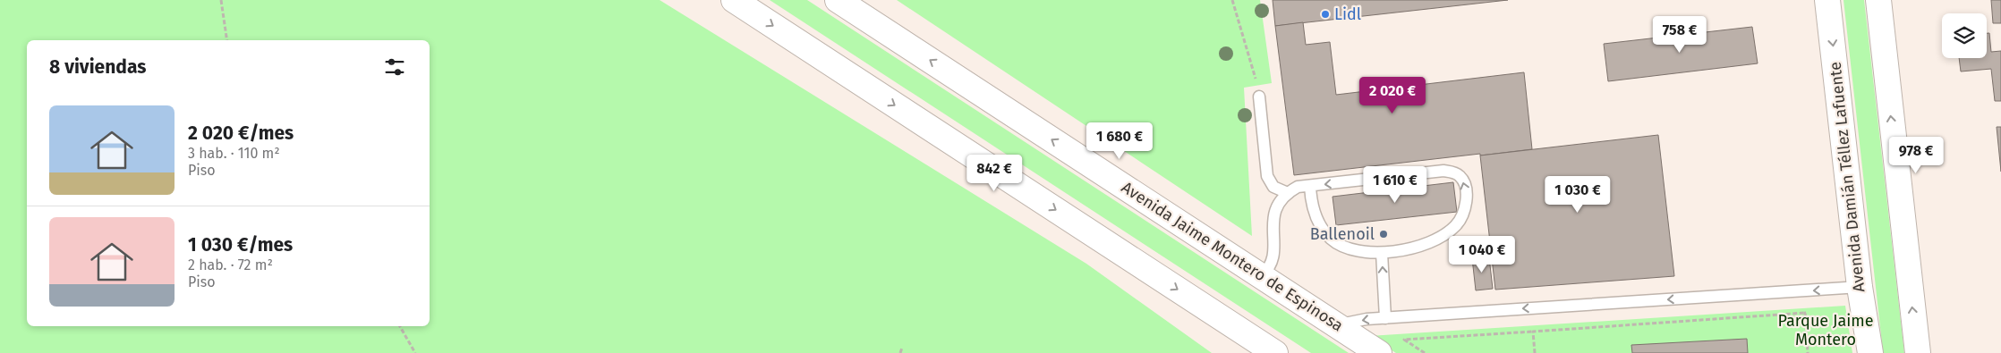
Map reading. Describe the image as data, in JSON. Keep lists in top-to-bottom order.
{
  "streets": {
    "main road": ["Avenida Damián Téllez Lafuente", "Avenida Jaime Montero de Espinosa"]
  },
  "parks": ["Parque Jaime Montero"],
  "places": ["Lidl", "Ballenoil"],
  "page": {
    "price": [
      "758 €",
      "2 020 €",
      "1 680 €",
      "978 €",
      "842 €",
      "1 610 €",
      "1 030 €",
      "1 040 €"
    ],
    "heading": "8 viviendas",
    "list": [
      {
        "name": "2 020 €/mes",
        "note": "3 hab. · 110 m² · Piso"
      },
      {
        "name": "1 030 €/mes",
        "note": "2 hab. · 72 m² · Piso"
      }
    ]
  }
}
